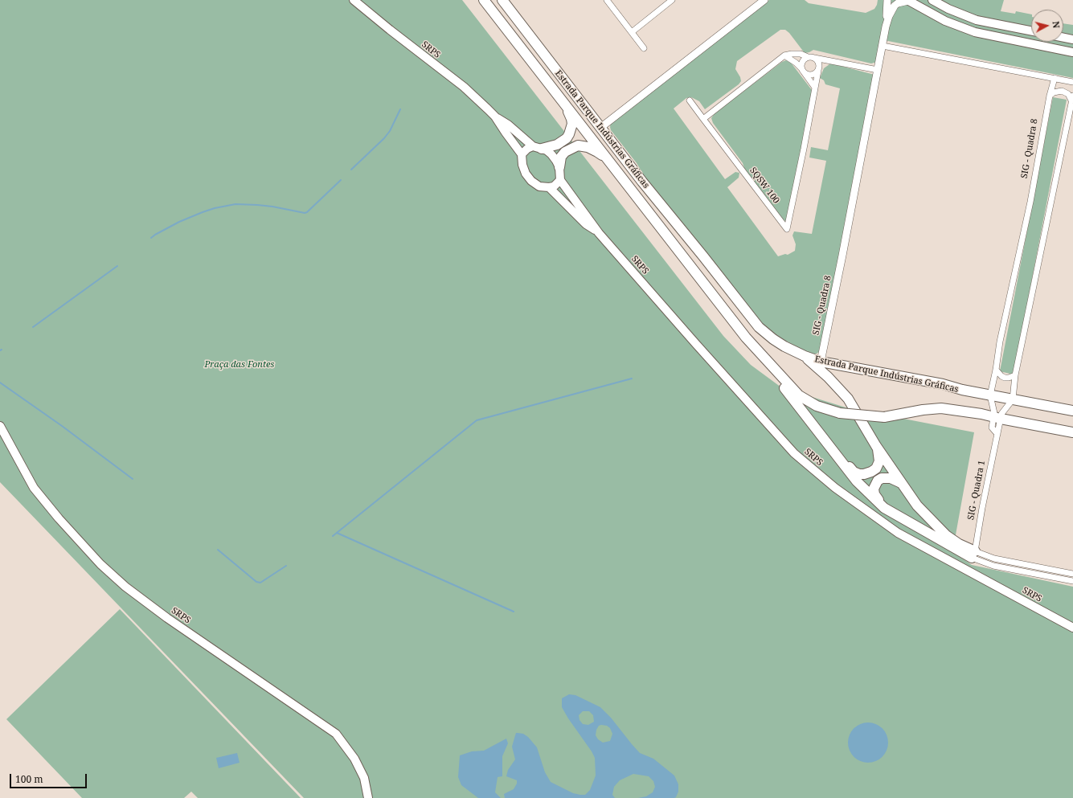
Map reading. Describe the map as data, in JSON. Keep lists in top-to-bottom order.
{
  "streets": {
    "main road": ["SRPS", "Estrada Parque Indústrias Gráficas"],
    "street": ["SIG - Quadra 8", "SQSW 100", "SIG - Quadra 1"]
  },
  "crossings": [
    ["Estrada Parque Indústrias Gráficas", "SIG - Quadra 8"],
    ["Estrada Parque Indústrias Gráficas", "SIG - Quadra 1"]
  ],
  "parks": ["Praça das Fontes"],
  "scale_bar": "100 m",
  "north": "right"
}
